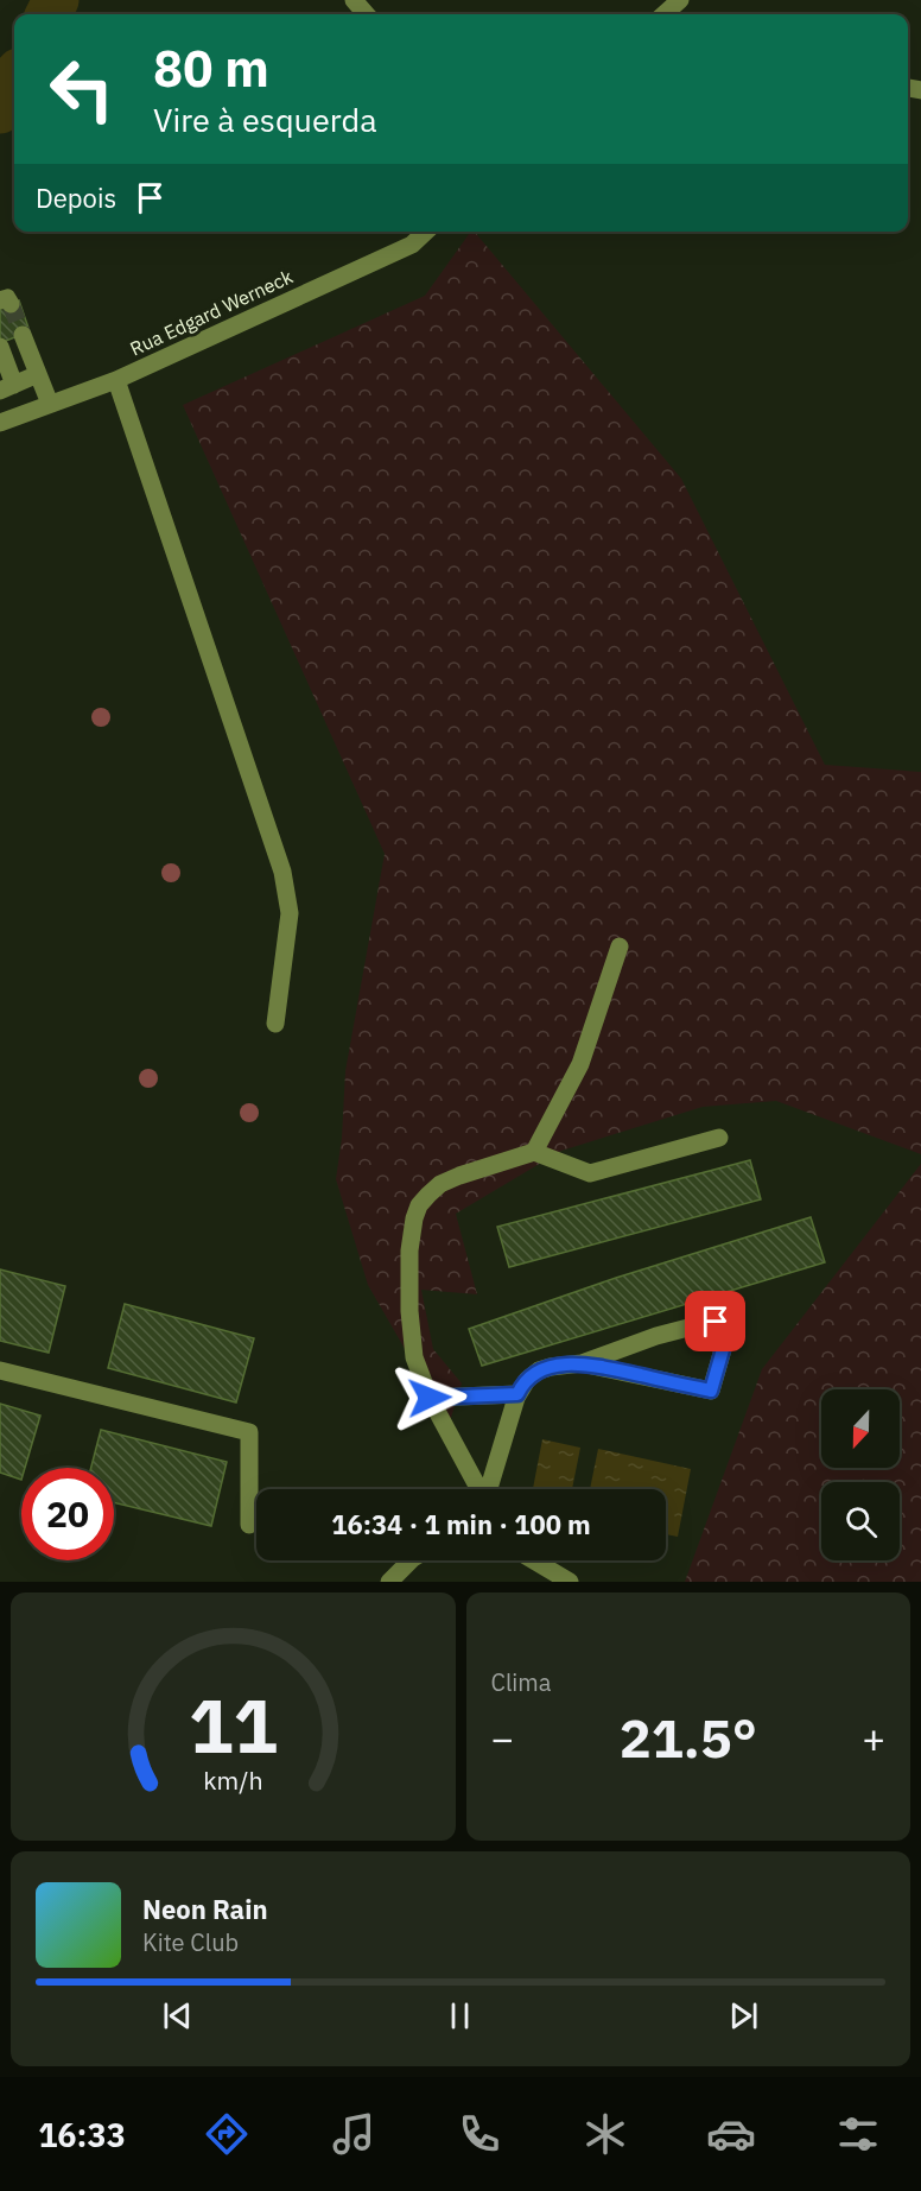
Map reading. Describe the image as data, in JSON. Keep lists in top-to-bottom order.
{
  "streets": {
    "street": ["Rua Edgard Werneck"]
  },
  "north": "bottom",
  "page": {
    "turn": ["80 m", "Vire à esquerda"],
    "then": "Depois",
    "limit": "20",
    "trip": "16:34 · 1 min · 100 m",
    "tile": "Clima",
    "heat": ["−", "21.5°", "+"],
    "song": ["Neon Rain", "Kite Club"],
    "tabs": "16:33",
    "gauge": ["11", "km/h"]
  }
}
